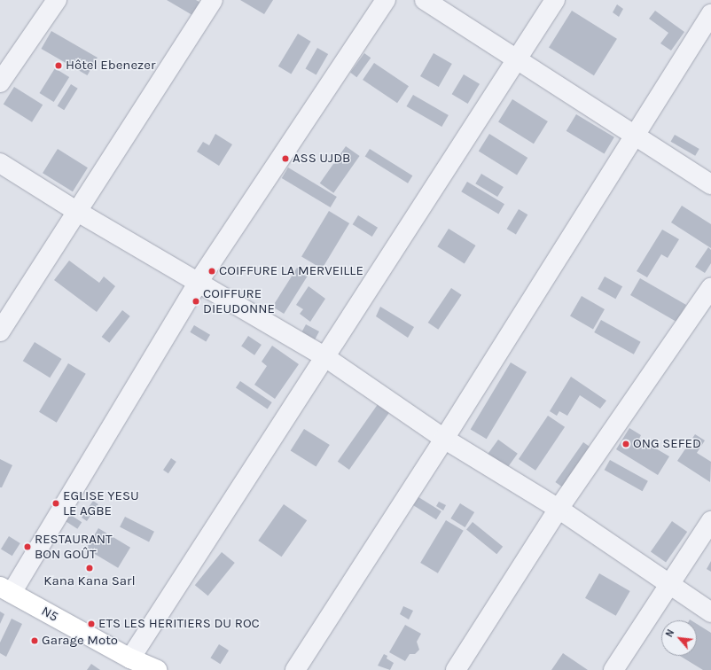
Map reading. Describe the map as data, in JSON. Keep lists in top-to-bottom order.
{
  "streets": {
    "main road": ["N5"]
  },
  "places": [
    "Hôtel Ebenezer",
    "ASS UJDB",
    "COIFFURE LA MERVEILLE",
    "COIFFURE DIEUDONNE",
    "ONG SEFED",
    "EGLISE YESU LE AGBE",
    "RESTAURANT BON GOÛT",
    "Kana Kana Sarl",
    "ETS LES HERITIERS DU ROC",
    "Garage Moto"
  ],
  "north": "top left"
}
